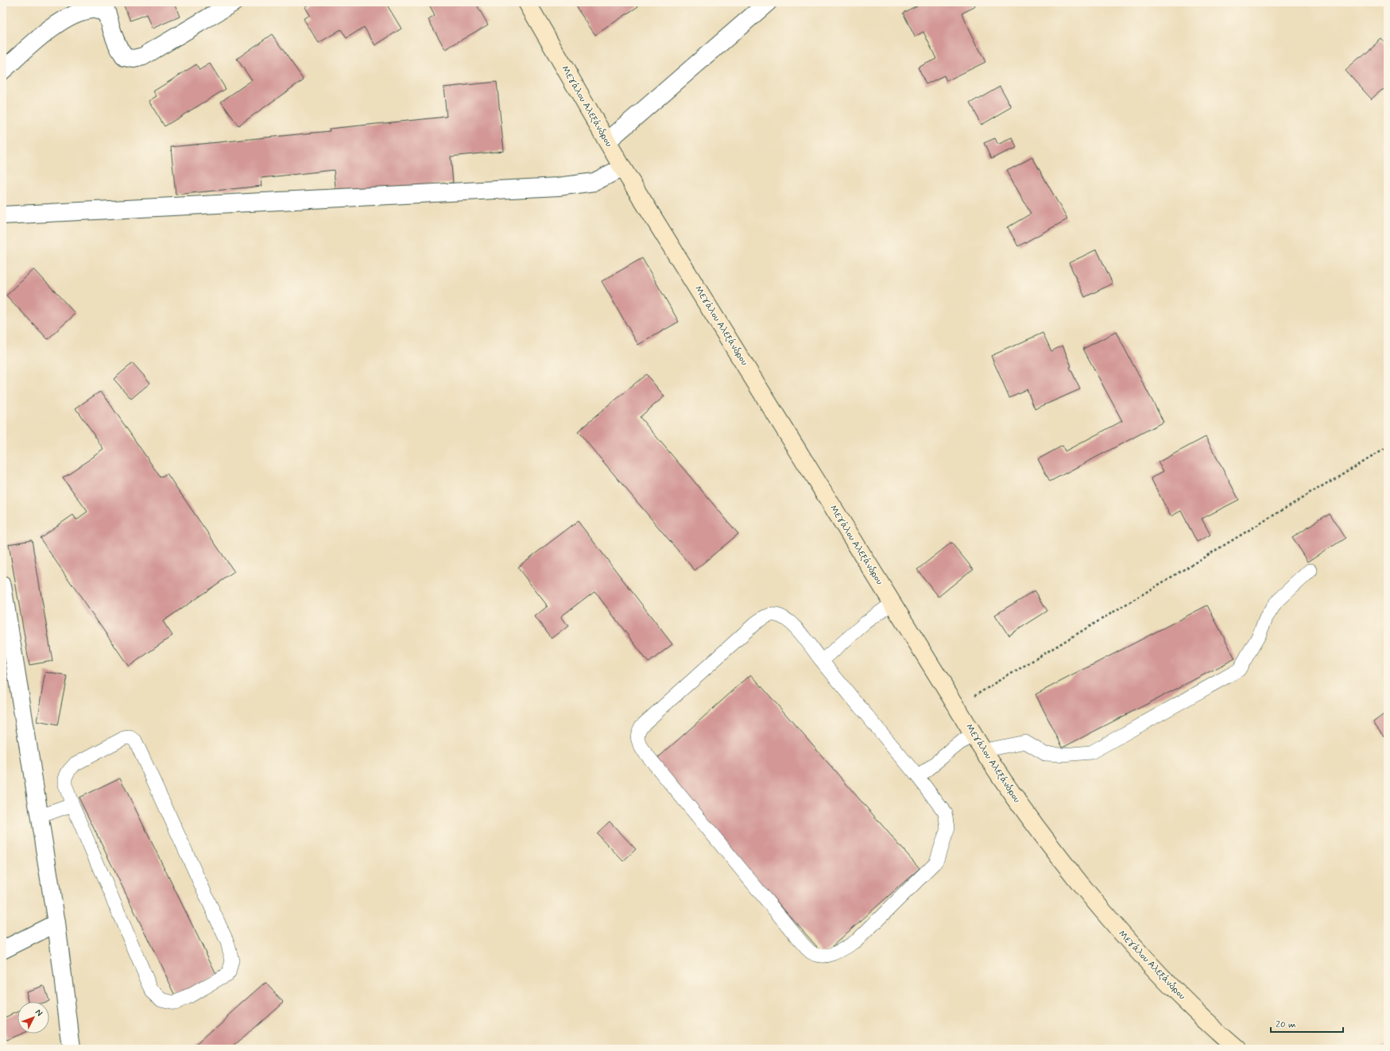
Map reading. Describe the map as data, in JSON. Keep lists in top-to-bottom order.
{
  "streets": {
    "street": ["Μεγάλου Αλεξάνδρου"]
  },
  "scale_bar": "20 m",
  "north": "top right"
}
